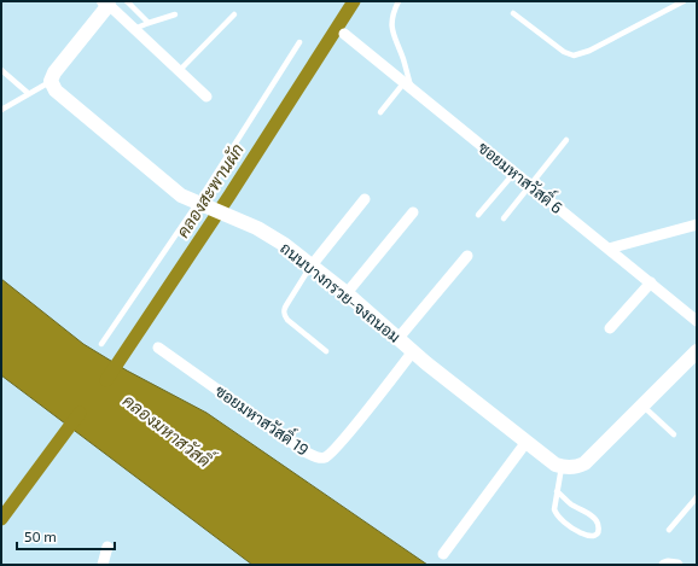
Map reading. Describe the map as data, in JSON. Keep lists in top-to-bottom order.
{
  "streets": {
    "street": ["ซอยมหาสวัสดิ์ 6", "ถนนบางกรวย-จงถนอม", "ซอยมหาสวัสดิ์ 19"]
  },
  "crossings": [
    ["ถนนบางกรวย-จงถนอม", "ซอยมหาสวัสดิ์ 19"]
  ],
  "water": ["คลองสะพานผัก", "คลองมหาสวัสดิ์"],
  "scale_bar": "50 m"
}
